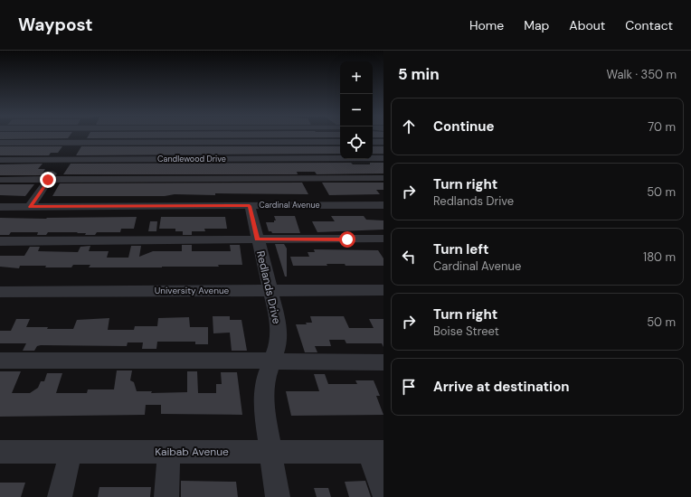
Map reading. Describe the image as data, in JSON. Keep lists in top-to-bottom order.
{
  "streets": {
    "street": [
      "Candlewood Drive",
      "Cardinal Avenue",
      "Redlands Drive",
      "University Avenue",
      "Kaibab Avenue"
    ]
  },
  "crossings": [
    ["Cardinal Avenue", "Redlands Drive"],
    ["Redlands Drive", "University Avenue"],
    ["Redlands Drive", "Kaibab Avenue"]
  ],
  "page": {
    "header": "Waypost",
    "nav": [
      "Home",
      "Map",
      "About",
      "Contact"
    ],
    "heading": ["5 min", "Walk · 350 m"],
    "map_buttons": ["+", "−"],
    "list": [
      ["Continue", "70 m"],
      ["Turn right", "Redlands Drive", "50 m"],
      ["Turn left", "Cardinal Avenue", "180 m"],
      ["Turn right", "Boise Street", "50 m"],
      "Arrive at destination"
    ]
  }
}
